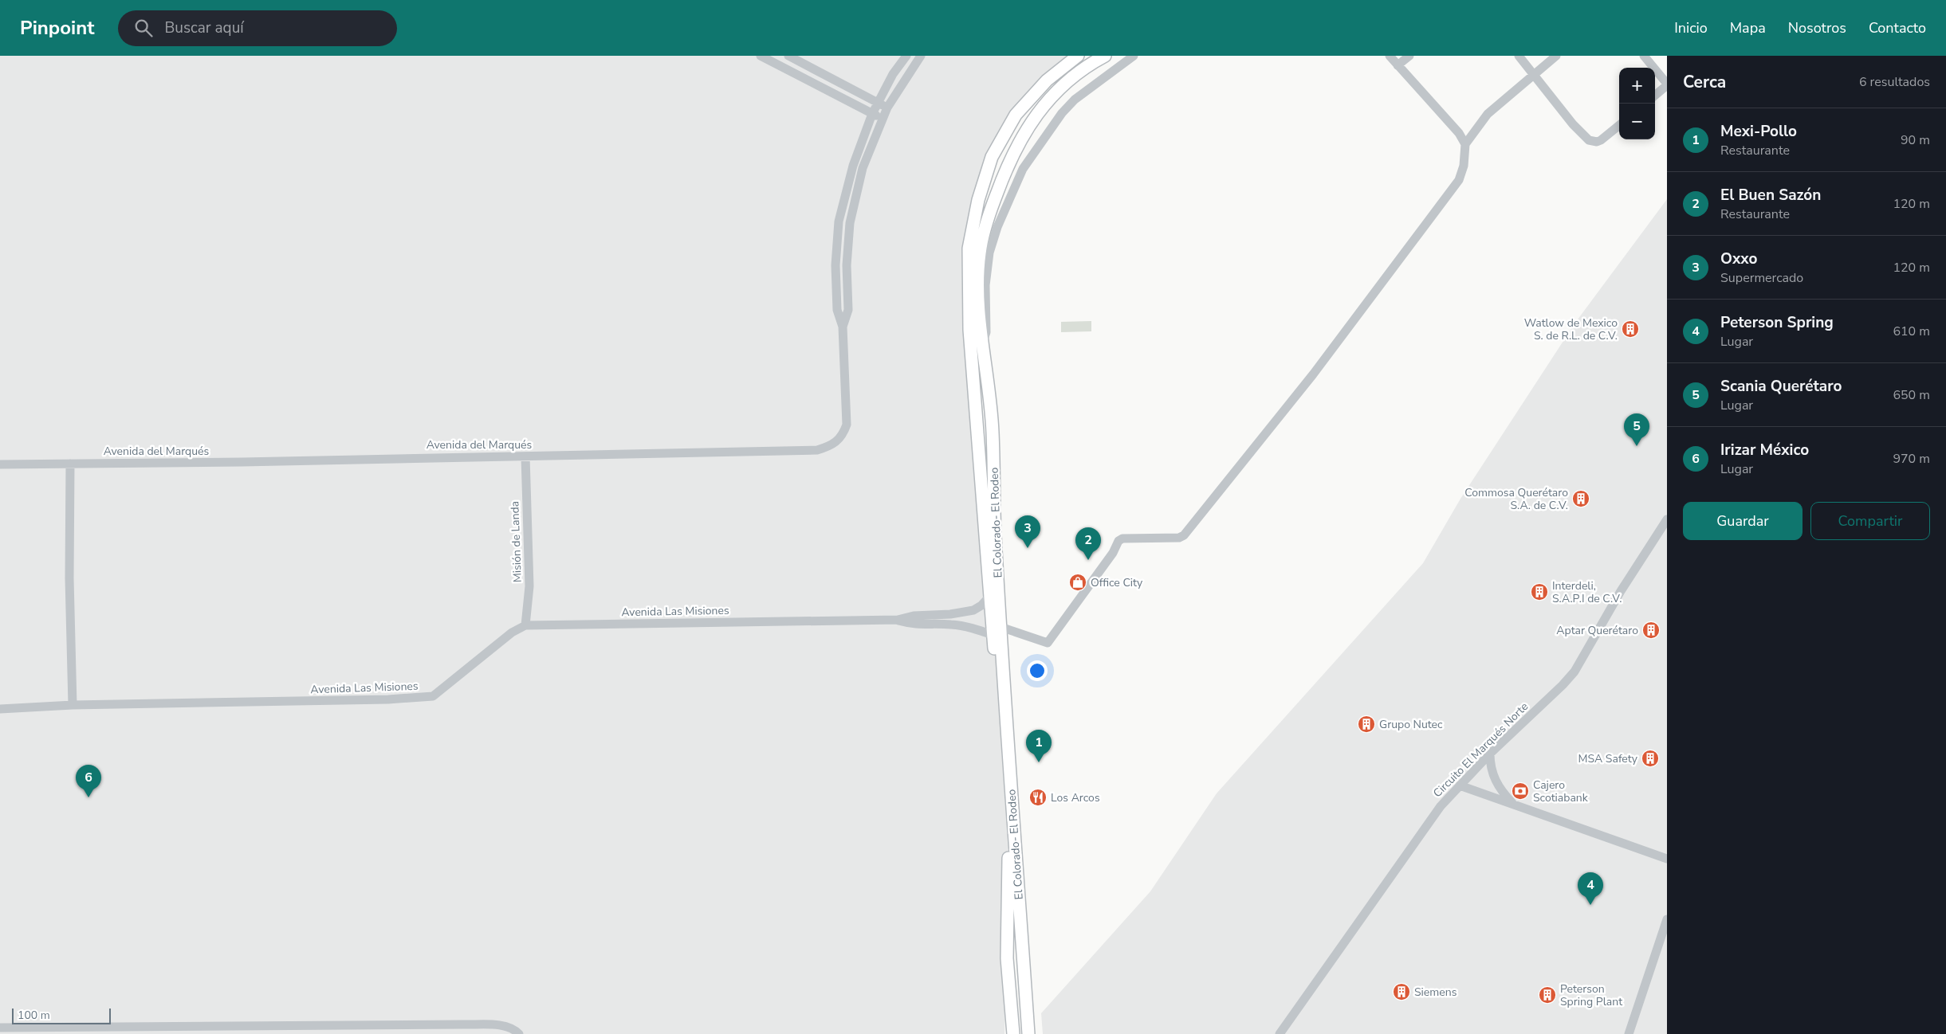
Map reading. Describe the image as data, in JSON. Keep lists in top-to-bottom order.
{
  "streets": {
    "main road": ["El Colorado- El Rodeo"],
    "street": [
      "Avenida del Marqués",
      "Misión de Landa",
      "Avenida Las Misiones",
      "Circuito El Marqués Norte"
    ]
  },
  "crossings": [
    ["Avenida del Marqués", "Misión de Landa"],
    ["El Colorado- El Rodeo", "Avenida Las Misiones"],
    ["Misión de Landa", "Avenida Las Misiones"]
  ],
  "places": {
    "building": [
      "Watlow de Mexico S. de R.L. de C.V.",
      "Commosa Querétaro S.A. de C.V.",
      "Interdeli, S.A.P.I de C.V.",
      "Aptar Querétaro",
      "Grupo Nutec",
      "MSA Safety",
      "Siemens",
      "Peterson Spring Plant"
    ],
    "shop": ["Office City"],
    "bank": ["Cajero Scotiabank"],
    "restaurant": ["Los Arcos"]
  },
  "scale_bar": "100 m",
  "page": {
    "header": "Pinpoint",
    "search": "Buscar aquí",
    "nav": [
      "Inicio",
      "Mapa",
      "Nosotros",
      "Contacto"
    ],
    "heading": ["Cerca", "6 resultados"],
    "map_buttons": ["+", "−"],
    "list": [
      {
        "mark": "1",
        "name": "Mexi-Pollo",
        "note": "Restaurante",
        "value": "90 m"
      },
      {
        "mark": "2",
        "name": "El Buen Sazón",
        "note": "Restaurante",
        "value": "120 m"
      },
      {
        "mark": "3",
        "name": "Oxxo",
        "note": "Supermercado",
        "value": "120 m"
      },
      {
        "mark": "4",
        "name": "Peterson Spring",
        "note": "Lugar",
        "value": "610 m"
      },
      {
        "mark": "5",
        "name": "Scania Querétaro",
        "note": "Lugar",
        "value": "650 m"
      },
      {
        "mark": "6",
        "name": "Irizar México",
        "note": "Lugar",
        "value": "970 m"
      }
    ],
    "pins": [
      "5",
      "3",
      "2",
      "1",
      "6",
      "4"
    ],
    "buttons": ["Guardar", "Compartir"],
    "scale": "100 m"
  }
}
